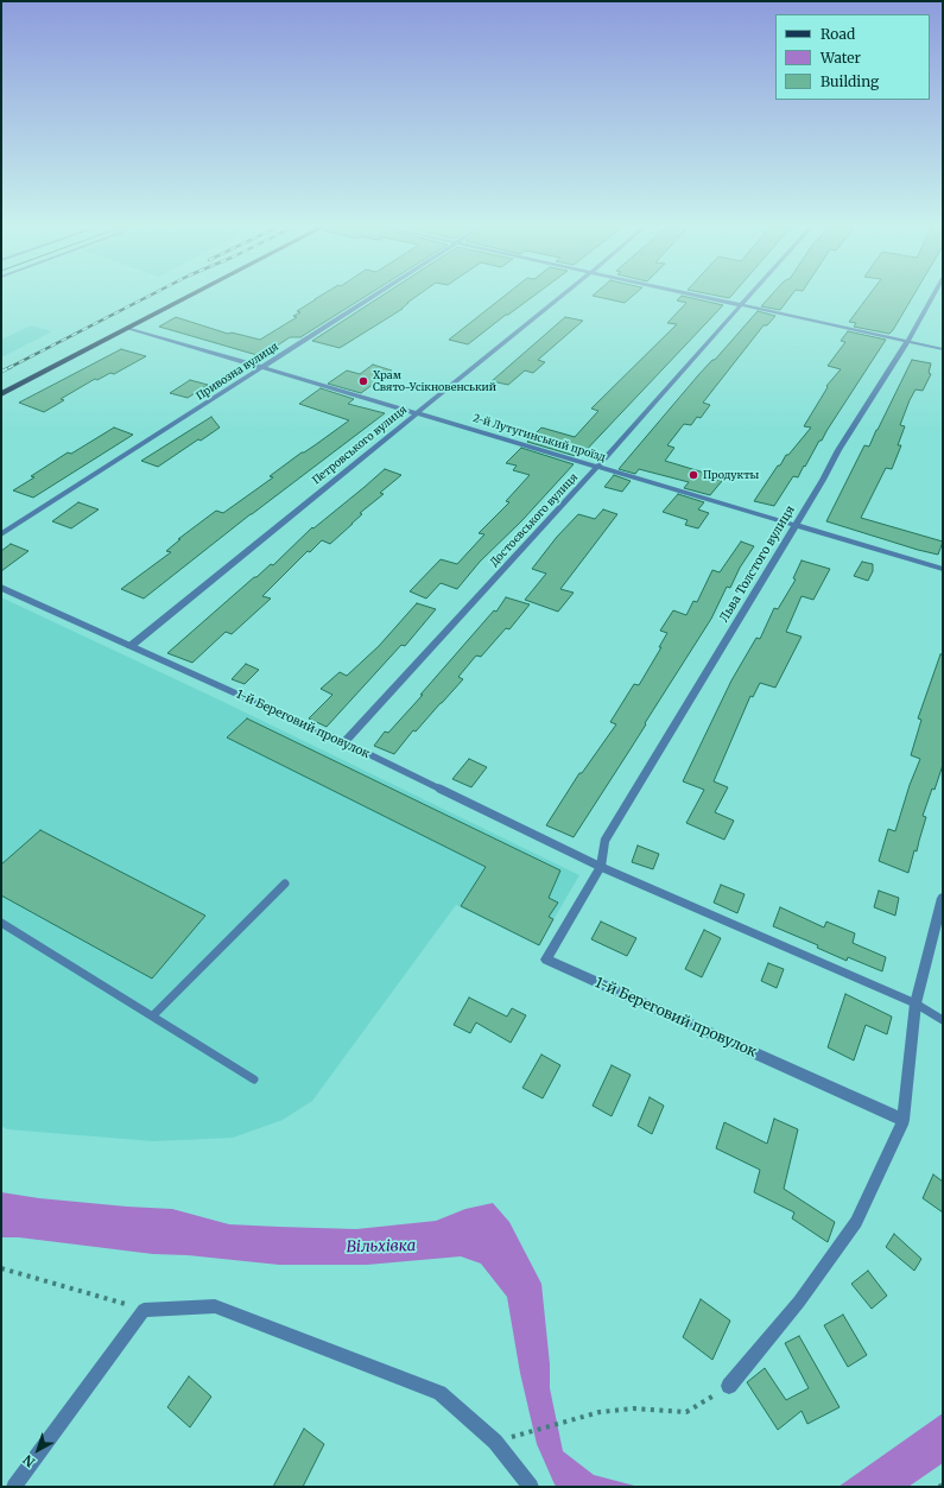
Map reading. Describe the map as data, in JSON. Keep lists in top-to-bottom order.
{
  "streets": {
    "street": [
      "Привозна вулиця",
      "2-й Лутугинський проїзд",
      "Петровського вулиця",
      "Достоєвського вулиця",
      "Льва Толстого вулиця",
      "1-й Береговий провулок"
    ]
  },
  "crossings": [
    ["Привозна вулиця", "2-й Лутугинський проїзд"],
    ["2-й Лутугинський проїзд", "Петровського вулиця"],
    ["2-й Лутугинський проїзд", "Достоєвського вулиця"],
    ["2-й Лутугинський проїзд", "Льва Толстого вулиця"],
    ["Петровського вулиця", "1-й Береговий провулок"],
    ["Достоєвського вулиця", "1-й Береговий провулок"],
    ["Льва Толстого вулиця", "1-й Береговий провулок"]
  ],
  "water": ["Вільхівка"],
  "places": ["Храм Свято-Усікновенський", "Продукты"],
  "legend": ["Road", "Water", "Building"],
  "north": "bottom left"
}
